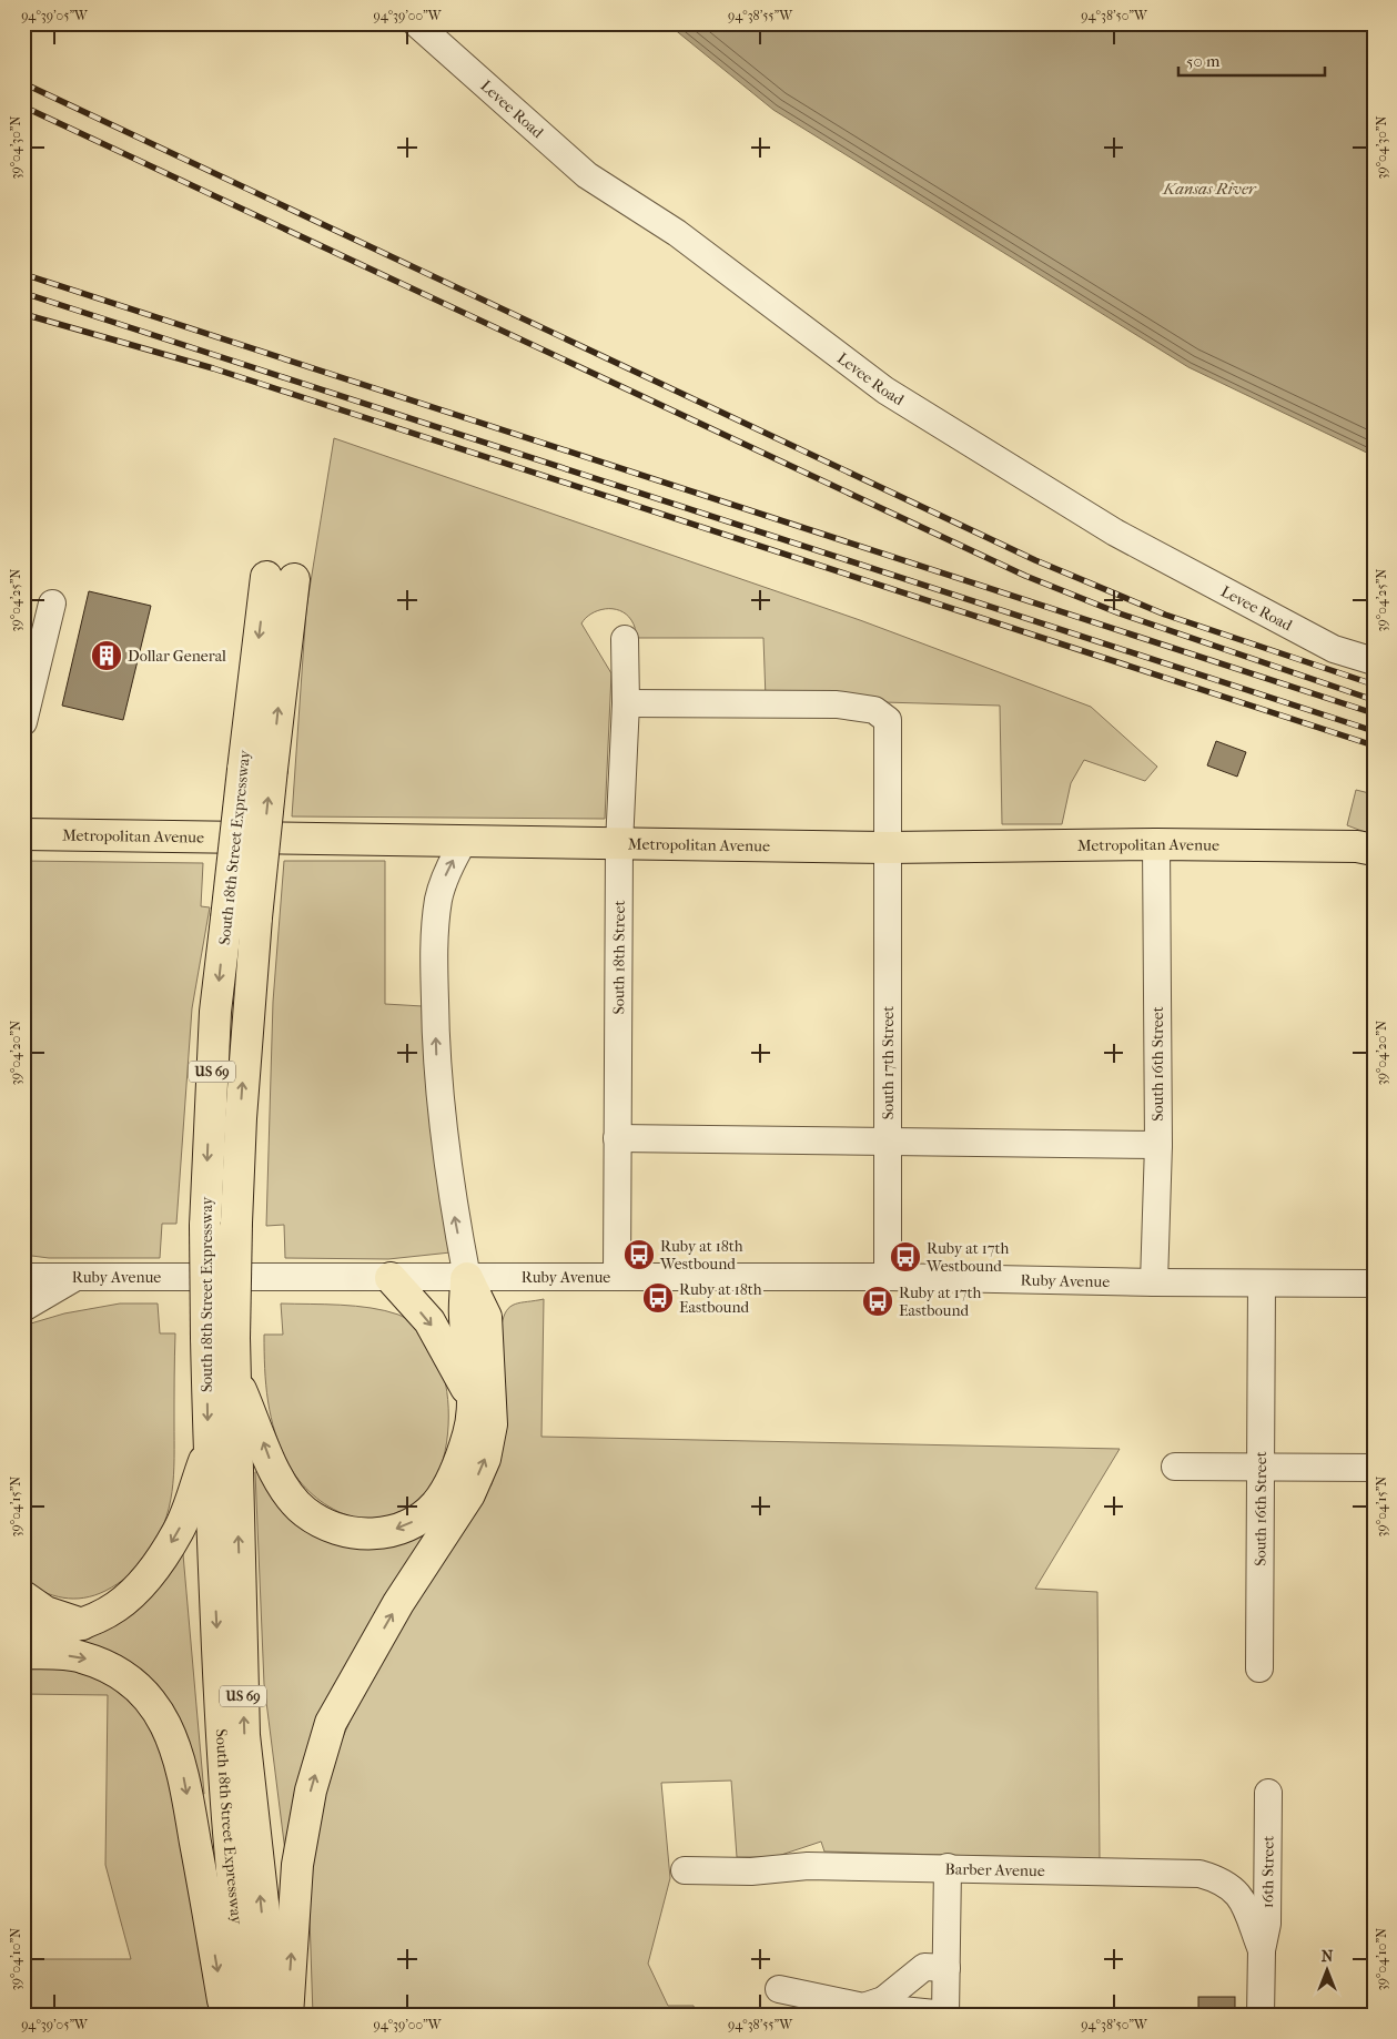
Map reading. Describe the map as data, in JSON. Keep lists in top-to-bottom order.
{
  "streets": {
    "main road": ["Metropolitan Avenue", "South 18th Street Expressway", "US 69"],
    "street": [
      "Levee Road",
      "South 18th Street",
      "South 17th Street",
      "South 16th Street",
      "Ruby Avenue",
      "Barber Avenue",
      "16th Street"
    ]
  },
  "crossings": [
    ["Metropolitan Avenue", "South 18th Street"],
    ["Metropolitan Avenue", "South 17th Street"],
    ["Metropolitan Avenue", "South 16th Street"],
    ["South 18th Street", "South 17th Street"],
    ["South 18th Street", "Ruby Avenue"],
    ["South 17th Street", "Ruby Avenue"],
    ["South 16th Street", "Ruby Avenue"],
    ["Barber Avenue", "16th Street"]
  ],
  "water": ["Kansas River"],
  "places": {
    "building": ["Dollar General"],
    "bus stop": [
      "Ruby at 18th Westbound",
      "Ruby at 17th Westbound",
      "Ruby at 18th Eastbound",
      "Ruby at 17th Eastbound"
    ]
  },
  "scale_bar": "50 m",
  "north": "top",
  "coordinates": [
    "94°39'05\"W",
    "94°39'00\"W",
    "94°38'55\"W",
    "94°38'50\"W",
    "39°04'30\"N",
    "39°04'25\"N",
    "39°04'20\"N",
    "39°04'15\"N",
    "39°04'10\"N"
  ]
}
